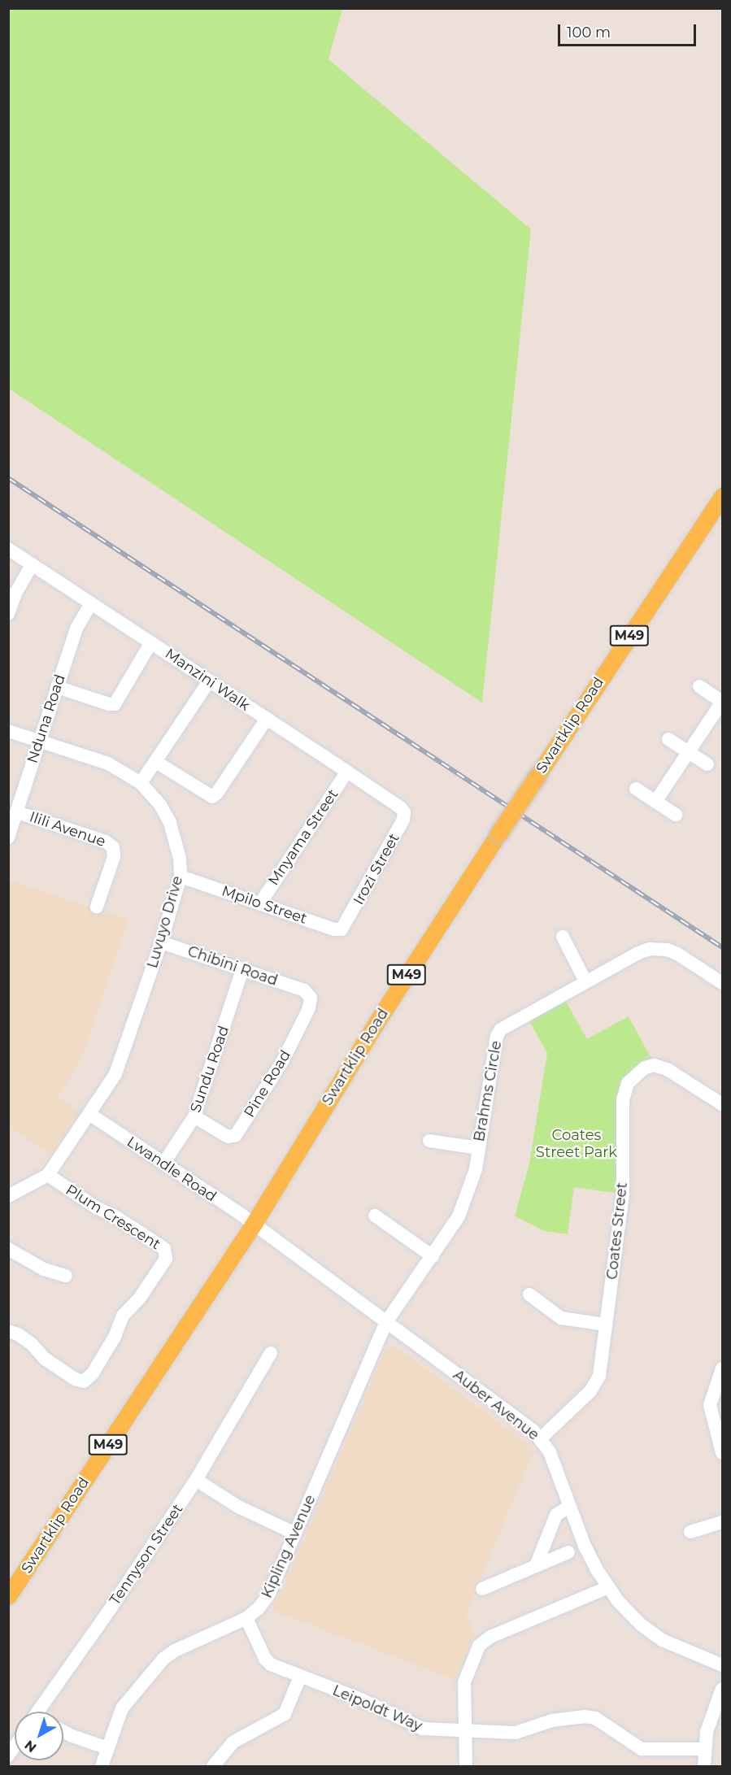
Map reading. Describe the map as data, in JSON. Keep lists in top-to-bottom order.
{
  "streets": {
    "main road": ["M49", "Swartklip Road"],
    "street": [
      "Manzini Walk",
      "Nduna Road",
      "Ilili Avenue",
      "Mnyama Street",
      "Irozi Street",
      "Mpilo Street",
      "Luvuyo Drive",
      "Chibini Road",
      "Sundu Road",
      "Pine Road",
      "Brahms Circle",
      "Lwandle Road",
      "Plum Crescent",
      "Coates Street",
      "Auber Avenue",
      "Kipling Avenue",
      "Tennyson Street",
      "Leipoldt Way"
    ]
  },
  "crossings": [
    ["Manzini Walk", "Nduna Road"],
    ["Manzini Walk", "Mnyama Street"],
    ["Manzini Walk", "Irozi Street"],
    ["Nduna Road", "Ilili Avenue"],
    ["Nduna Road", "Luvuyo Drive"],
    ["Swartklip Road", "Lwandle Road"],
    ["Swartklip Road", "Auber Avenue"],
    ["Mnyama Street", "Mpilo Street"],
    ["Irozi Street", "Mpilo Street"],
    ["Mpilo Street", "Luvuyo Drive"],
    ["Luvuyo Drive", "Chibini Road"],
    ["Luvuyo Drive", "Lwandle Road"],
    ["Luvuyo Drive", "Plum Crescent"],
    ["Chibini Road", "Sundu Road"],
    ["Chibini Road", "Pine Road"],
    ["Sundu Road", "Pine Road"],
    ["Sundu Road", "Lwandle Road"],
    ["Brahms Circle", "Auber Avenue"],
    ["Brahms Circle", "Kipling Avenue"],
    ["Lwandle Road", "Auber Avenue"],
    ["Coates Street", "Auber Avenue"],
    ["Auber Avenue", "Kipling Avenue"],
    ["Kipling Avenue", "Leipoldt Way"]
  ],
  "parks": ["Coates Street Park"],
  "scale_bar": "100 m",
  "north": "bottom left"
}
